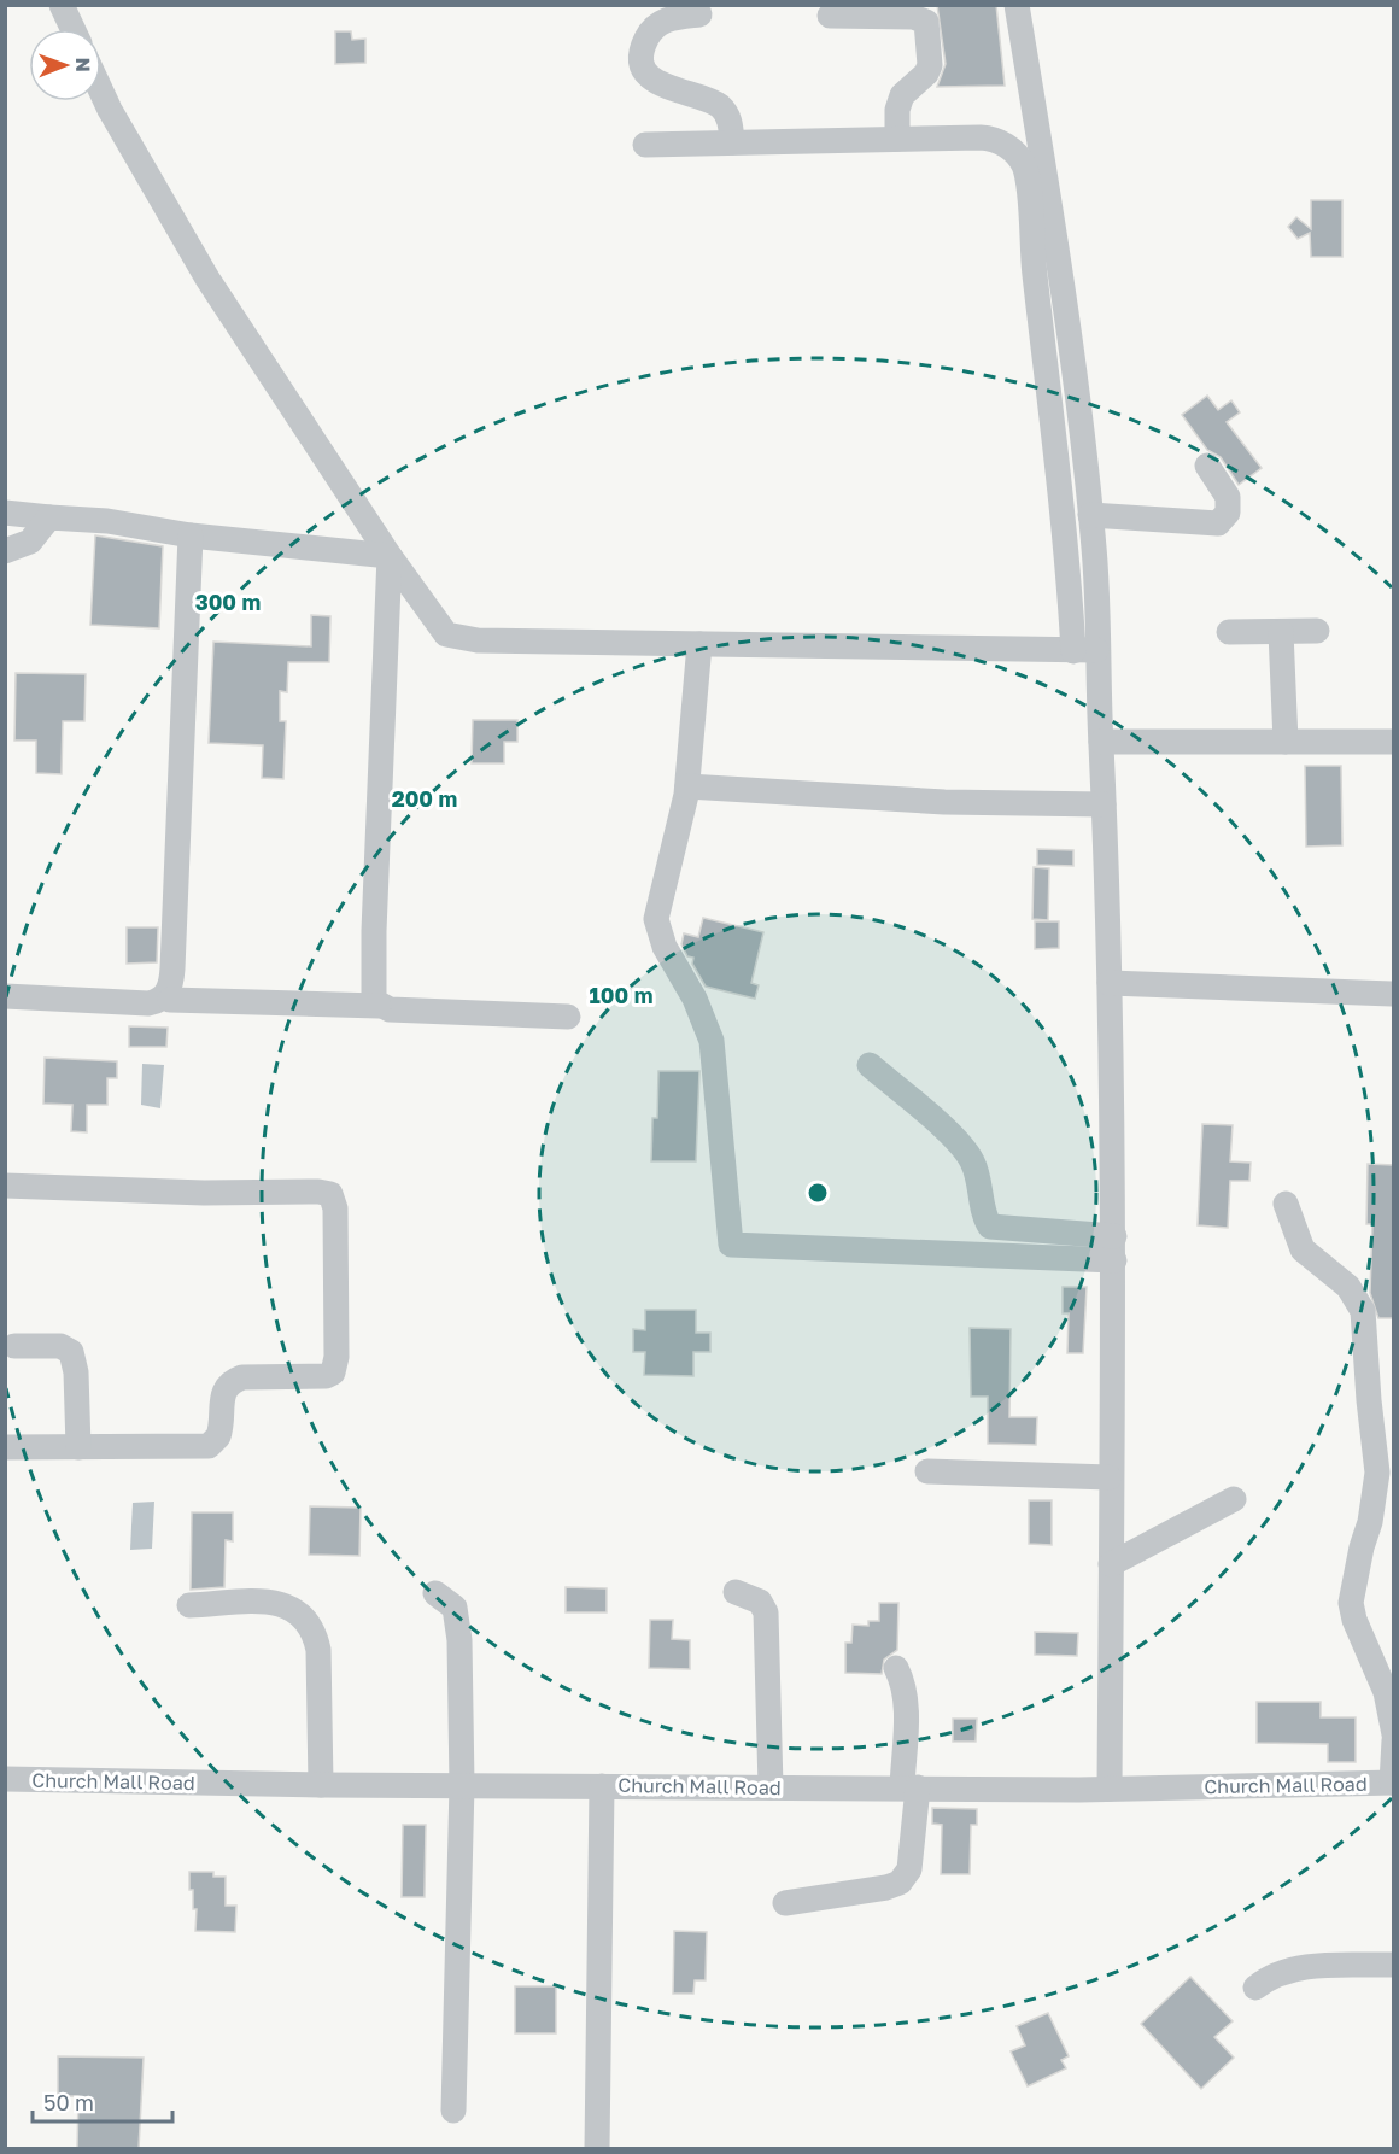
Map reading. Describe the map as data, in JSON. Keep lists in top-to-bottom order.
{
  "streets": {
    "street": ["Church Mall Road"]
  },
  "scale_bar": "50 m",
  "north": "right",
  "rings": ["300 m", "200 m", "100 m"]
}
